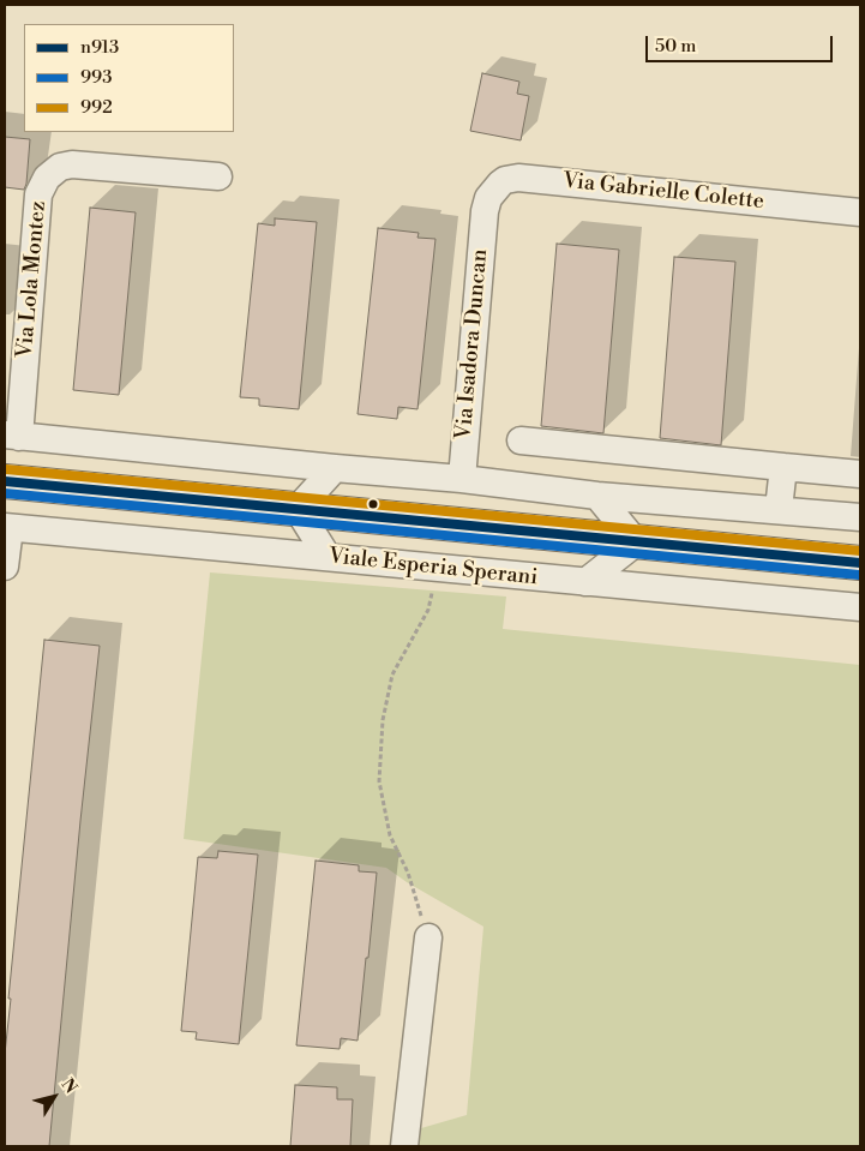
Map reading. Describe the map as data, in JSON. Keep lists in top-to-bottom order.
{
  "streets": {
    "street": [
      "Via Gabrielle Colette",
      "Via Lola Montez",
      "Via Isadora Duncan",
      "Viale Esperia Sperani"
    ]
  },
  "crossings": [
    ["Via Gabrielle Colette", "Via Isadora Duncan"]
  ],
  "lines": ["transit line 992", "transit line n913", "transit line 993"],
  "legend": ["n913", "993", "992"],
  "scale_bar": "50 m",
  "north": "top right"
}
